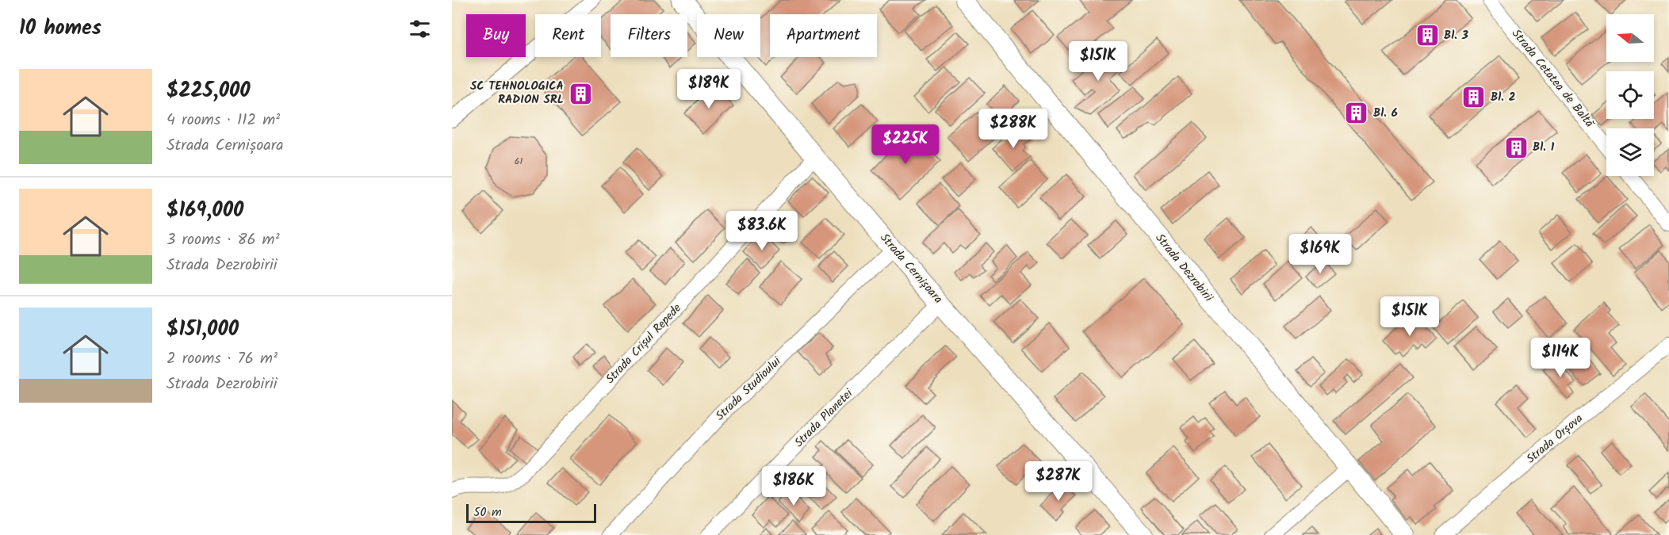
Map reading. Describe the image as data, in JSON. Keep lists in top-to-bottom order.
{
  "streets": {
    "street": [
      "Strada Cetatea de Baltă",
      "Strada Dezrobirii",
      "Strada Cernișoara",
      "Strada Crișul Repede",
      "Strada Studioului",
      "Strada Planetei",
      "Strada Orșova"
    ]
  },
  "crossings": [
    ["Strada Cernișoara", "Strada Crișul Repede"],
    ["Strada Cernișoara", "Strada Studioului"],
    ["Strada Cernișoara", "Strada Planetei"]
  ],
  "places": {
    "building": [
      "Bl. 3",
      "SC TEHNOLOGICA RADION SRL",
      "Bl. 2",
      "Bl. 6",
      "Bl. 1"
    ]
  },
  "house_numbers": ["61"],
  "scale_bar": "50 m",
  "north": "left",
  "page": {
    "heading": "10 homes",
    "chip": [
      "Buy",
      "Rent",
      "Filters",
      "New",
      "Apartment"
    ],
    "price": [
      "$151K",
      "$189K",
      "$288K",
      "$225K",
      "$83.6K",
      "$169K",
      "$151K",
      "$114K",
      "$287K",
      "$186K"
    ],
    "list": [
      {
        "name": "$225,000",
        "note": "4 rooms · 112 m² · Strada Cernișoara"
      },
      {
        "name": "$169,000",
        "note": "3 rooms · 86 m² · Strada Dezrobirii"
      },
      {
        "name": "$151,000",
        "note": "2 rooms · 76 m² · Strada Dezrobirii"
      }
    ],
    "scale": "50 m"
  }
}
